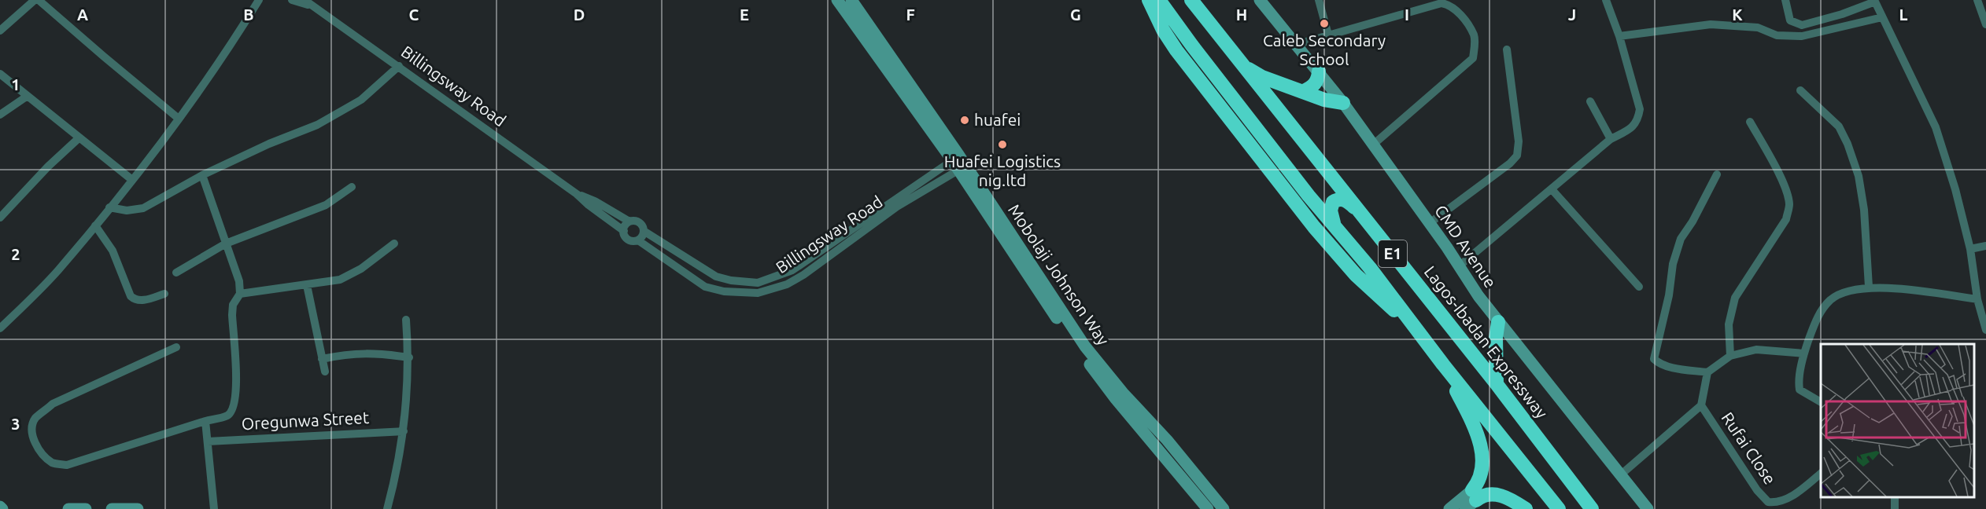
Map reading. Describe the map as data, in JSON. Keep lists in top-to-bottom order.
{
  "streets": {
    "highway": ["E1", "Lagos-Ibadan Expressway"],
    "street": [
      "Billingsway Road",
      "CMD Avenue",
      "Mobolaji Johnson Way",
      "Oregunwa Street",
      "Rufai Close"
    ]
  },
  "crossings": [
    ["Billingsway Road", "Mobolaji Johnson Way"]
  ],
  "places": ["Caleb Secondary School", "huafei", "Huafei Logistics nig.ltd"],
  "grid": {
    "columns": [
      "A",
      "B",
      "C",
      "D",
      "E",
      "F",
      "G",
      "H",
      "I",
      "J",
      "K",
      "L"
    ],
    "rows": ["1", "2", "3"]
  }
}
